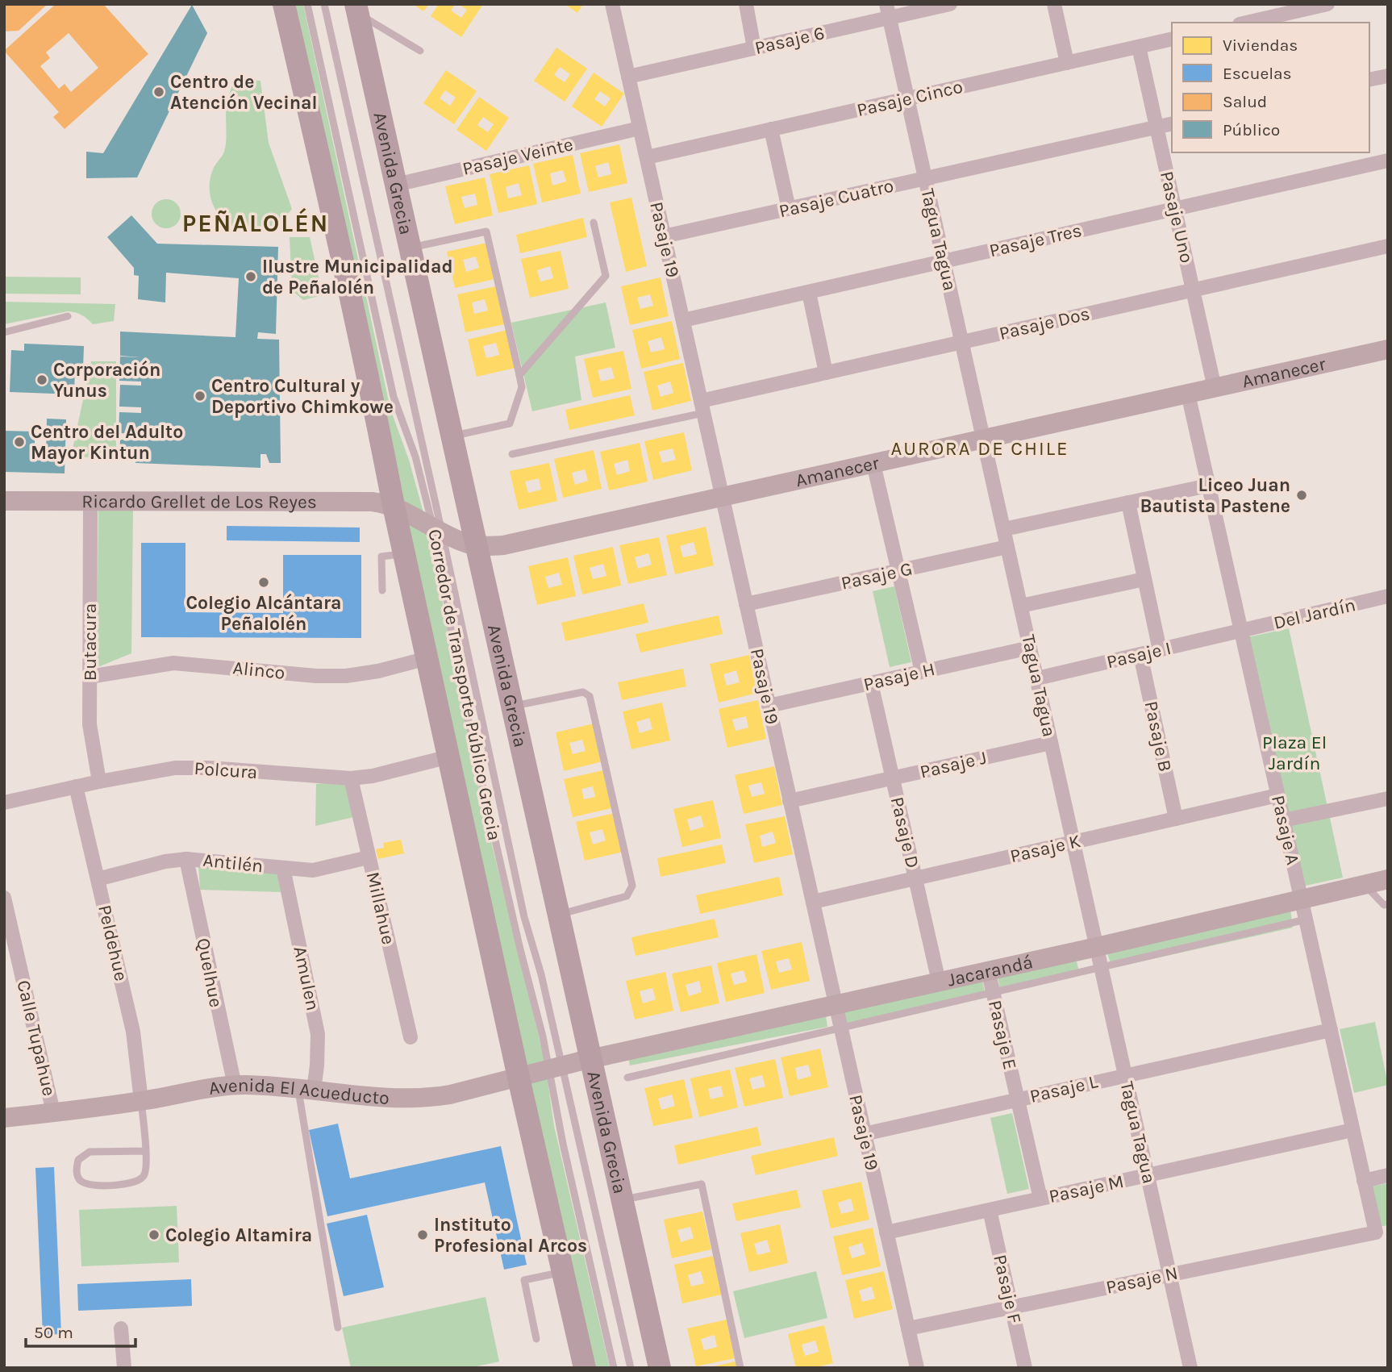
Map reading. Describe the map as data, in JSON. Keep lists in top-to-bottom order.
{
  "streets": {
    "main road": ["Avenida Grecia"],
    "street": [
      "Pasaje 6",
      "Pasaje Cinco",
      "Pasaje Veinte",
      "Pasaje Cuatro",
      "Pasaje Uno",
      "Pasaje 19",
      "Tagua Tagua",
      "Pasaje Tres",
      "Pasaje Dos",
      "Amanecer",
      "Ricardo Grellet de Los Reyes",
      "Pasaje G",
      "Del Jardín",
      "Butacura",
      "Pasaje I",
      "Alinco",
      "Pasaje H",
      "Pasaje B",
      "Pasaje J",
      "Polcura",
      "Pasaje A",
      "Pasaje D",
      "Pasaje K",
      "Antilén",
      "Millahue",
      "Peldehue",
      "Jacarandá",
      "Quelhue",
      "Amulen",
      "Pasaje E",
      "Calle Tupahue",
      "Pasaje L",
      "Avenida El Acueducto",
      "Pasaje M",
      "Pasaje N",
      "Pasaje F"
    ],
    "lane": ["Corredor de Transporte Público Grecia"]
  },
  "crossings": [
    ["Pasaje 6", "Pasaje 19"],
    ["Pasaje 6", "Tagua Tagua"],
    ["Pasaje Cinco", "Pasaje Uno"],
    ["Pasaje Cinco", "Pasaje 19"],
    ["Pasaje Cinco", "Tagua Tagua"],
    ["Pasaje Veinte", "Avenida Grecia"],
    ["Pasaje Veinte", "Pasaje 19"],
    ["Avenida Grecia", "Amanecer"],
    ["Avenida Grecia", "Jacarandá"],
    ["Avenida Grecia", "Avenida El Acueducto"],
    ["Pasaje Cuatro", "Pasaje Uno"],
    ["Pasaje Cuatro", "Pasaje 19"],
    ["Pasaje Cuatro", "Tagua Tagua"],
    ["Pasaje Uno", "Pasaje Tres"],
    ["Pasaje Uno", "Pasaje Dos"],
    ["Pasaje Uno", "Amanecer"],
    ["Pasaje 19", "Pasaje Tres"],
    ["Pasaje 19", "Pasaje Dos"],
    ["Pasaje 19", "Amanecer"],
    ["Pasaje 19", "Pasaje G"],
    ["Pasaje 19", "Pasaje H"],
    ["Pasaje 19", "Pasaje J"],
    ["Pasaje 19", "Pasaje K"],
    ["Pasaje 19", "Jacarandá"],
    ["Pasaje 19", "Pasaje L"],
    ["Pasaje 19", "Pasaje M"],
    ["Pasaje 19", "Pasaje N"],
    ["Tagua Tagua", "Pasaje Tres"],
    ["Tagua Tagua", "Pasaje Dos"],
    ["Tagua Tagua", "Amanecer"],
    ["Tagua Tagua", "Pasaje G"],
    ["Tagua Tagua", "Pasaje I"],
    ["Tagua Tagua", "Pasaje H"],
    ["Tagua Tagua", "Pasaje J"],
    ["Tagua Tagua", "Pasaje K"],
    ["Tagua Tagua", "Jacarandá"],
    ["Tagua Tagua", "Pasaje L"],
    ["Tagua Tagua", "Pasaje M"],
    ["Tagua Tagua", "Pasaje N"],
    ["Amanecer", "Ricardo Grellet de Los Reyes"],
    ["Amanecer", "Corredor de Transporte Público Grecia"],
    ["Amanecer", "Pasaje A"],
    ["Ricardo Grellet de Los Reyes", "Butacura"],
    ["Del Jardín", "Pasaje I"],
    ["Del Jardín", "Pasaje A"],
    ["Butacura", "Alinco"],
    ["Butacura", "Polcura"],
    ["Pasaje I", "Pasaje B"],
    ["Pasaje I", "Pasaje A"],
    ["Pasaje H", "Pasaje D"],
    ["Corredor de Transporte Público Grecia", "Avenida El Acueducto"],
    ["Pasaje B", "Pasaje K"],
    ["Pasaje J", "Pasaje D"],
    ["Polcura", "Millahue"],
    ["Polcura", "Peldehue"],
    ["Pasaje A", "Pasaje K"],
    ["Pasaje A", "Jacarandá"],
    ["Pasaje A", "Pasaje L"],
    ["Pasaje A", "Pasaje M"],
    ["Pasaje A", "Pasaje N"],
    ["Pasaje D", "Pasaje K"],
    ["Pasaje D", "Jacarandá"],
    ["Antilén", "Millahue"],
    ["Antilén", "Peldehue"],
    ["Antilén", "Quelhue"],
    ["Antilén", "Amulen"],
    ["Peldehue", "Avenida El Acueducto"],
    ["Jacarandá", "Pasaje E"],
    ["Jacarandá", "Avenida El Acueducto"],
    ["Quelhue", "Avenida El Acueducto"],
    ["Amulen", "Avenida El Acueducto"],
    ["Pasaje E", "Pasaje L"],
    ["Pasaje E", "Pasaje M"],
    ["Calle Tupahue", "Avenida El Acueducto"],
    ["Pasaje M", "Pasaje F"],
    ["Pasaje N", "Pasaje F"]
  ],
  "districts": ["PEÑALOLÉN", "AURORA DE CHILE"],
  "parks": ["Plaza El Jardín"],
  "places": [
    "Centro de Atención Vecinal",
    "Ilustre Municipalidad de Peñalolén",
    "Corporación Yunus",
    "Centro Cultural y Deportivo Chimkowe",
    "Centro del Adulto Mayor Kintun",
    "Liceo Juan Bautista Pastene",
    "Colegio Alcántara Peñalolén",
    "Colegio Altamira",
    "Instituto Profesional Arcos"
  ],
  "legend": [
    "Viviendas",
    "Escuelas",
    "Salud",
    "Público"
  ],
  "scale_bar": "50 m"
}
